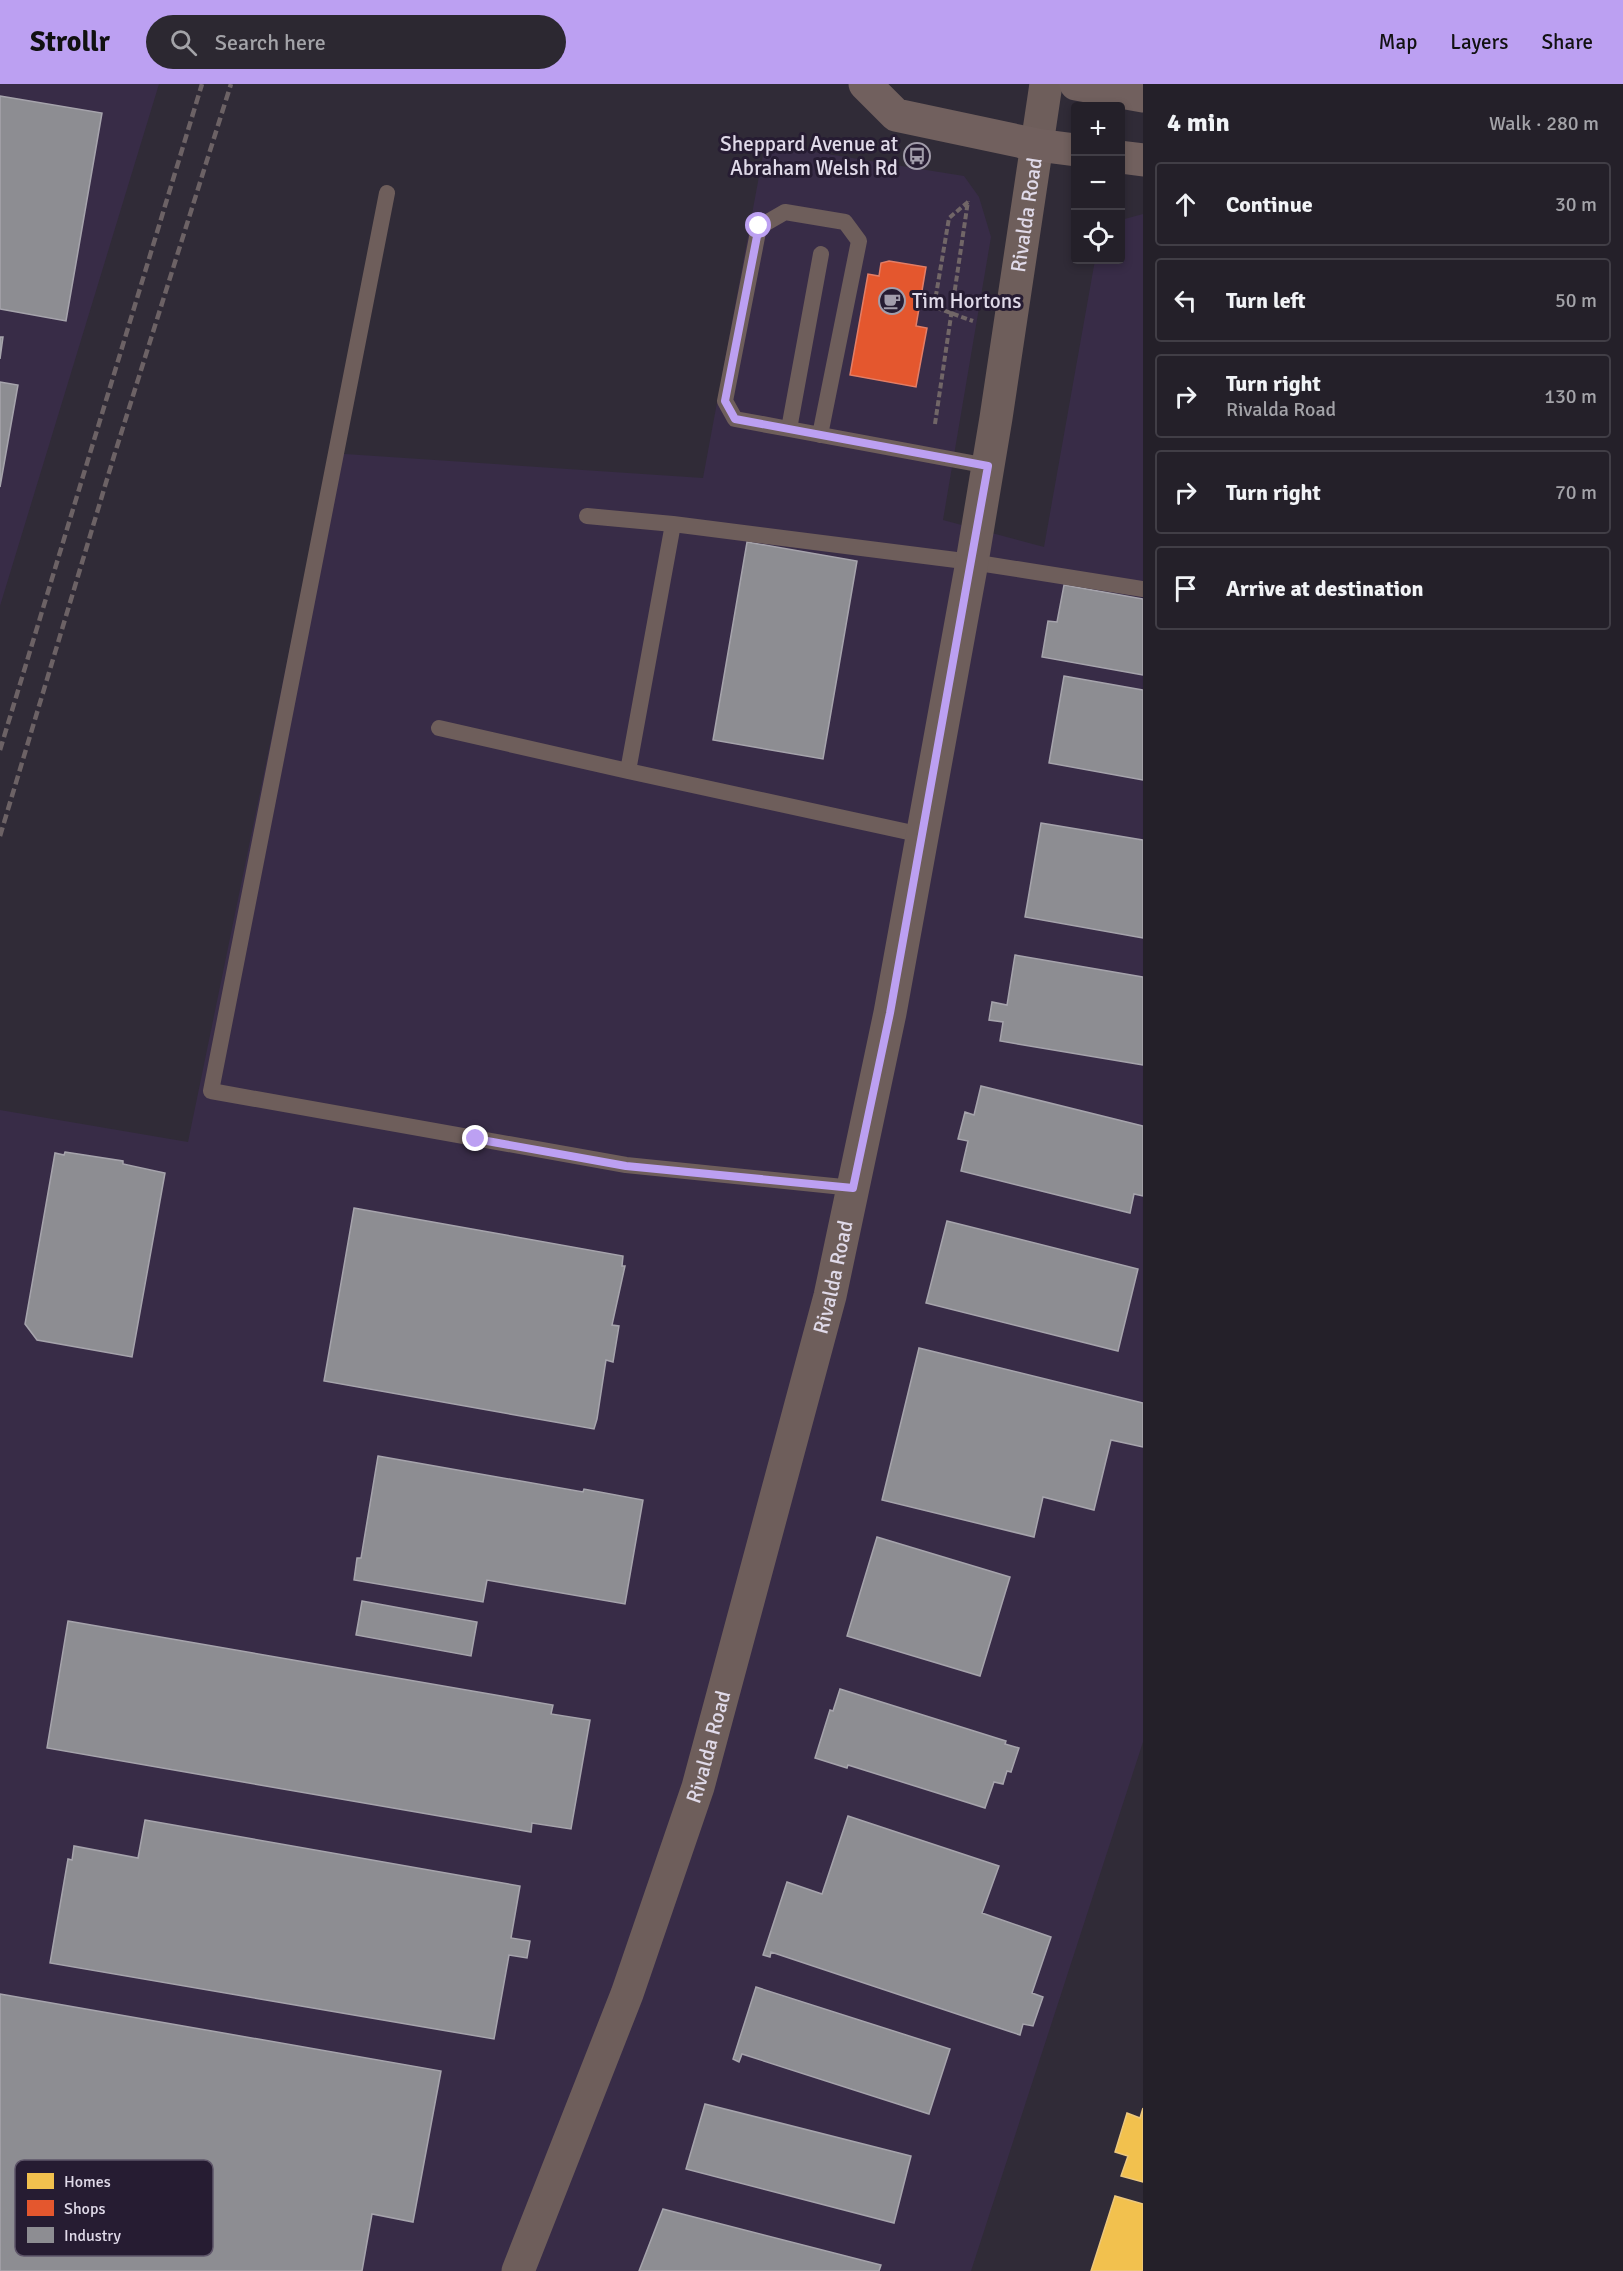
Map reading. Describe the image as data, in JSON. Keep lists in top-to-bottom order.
{
  "streets": {
    "street": ["Rivalda Road"]
  },
  "places": {
    "bus stop": ["Sheppard Avenue at Abraham Welsh Rd"],
    "cafe": ["Tim Hortons"]
  },
  "legend": ["Homes", "Shops", "Industry"],
  "page": {
    "header": "Strollr",
    "search": "Search here",
    "nav": ["Map", "Layers", "Share"],
    "heading": ["4 min", "Walk · 280 m"],
    "map_buttons": ["+", "−"],
    "list": [
      ["Continue", "30 m"],
      ["Turn left", "50 m"],
      ["Turn right", "Rivalda Road", "130 m"],
      ["Turn right", "70 m"],
      "Arrive at destination"
    ]
  }
}
